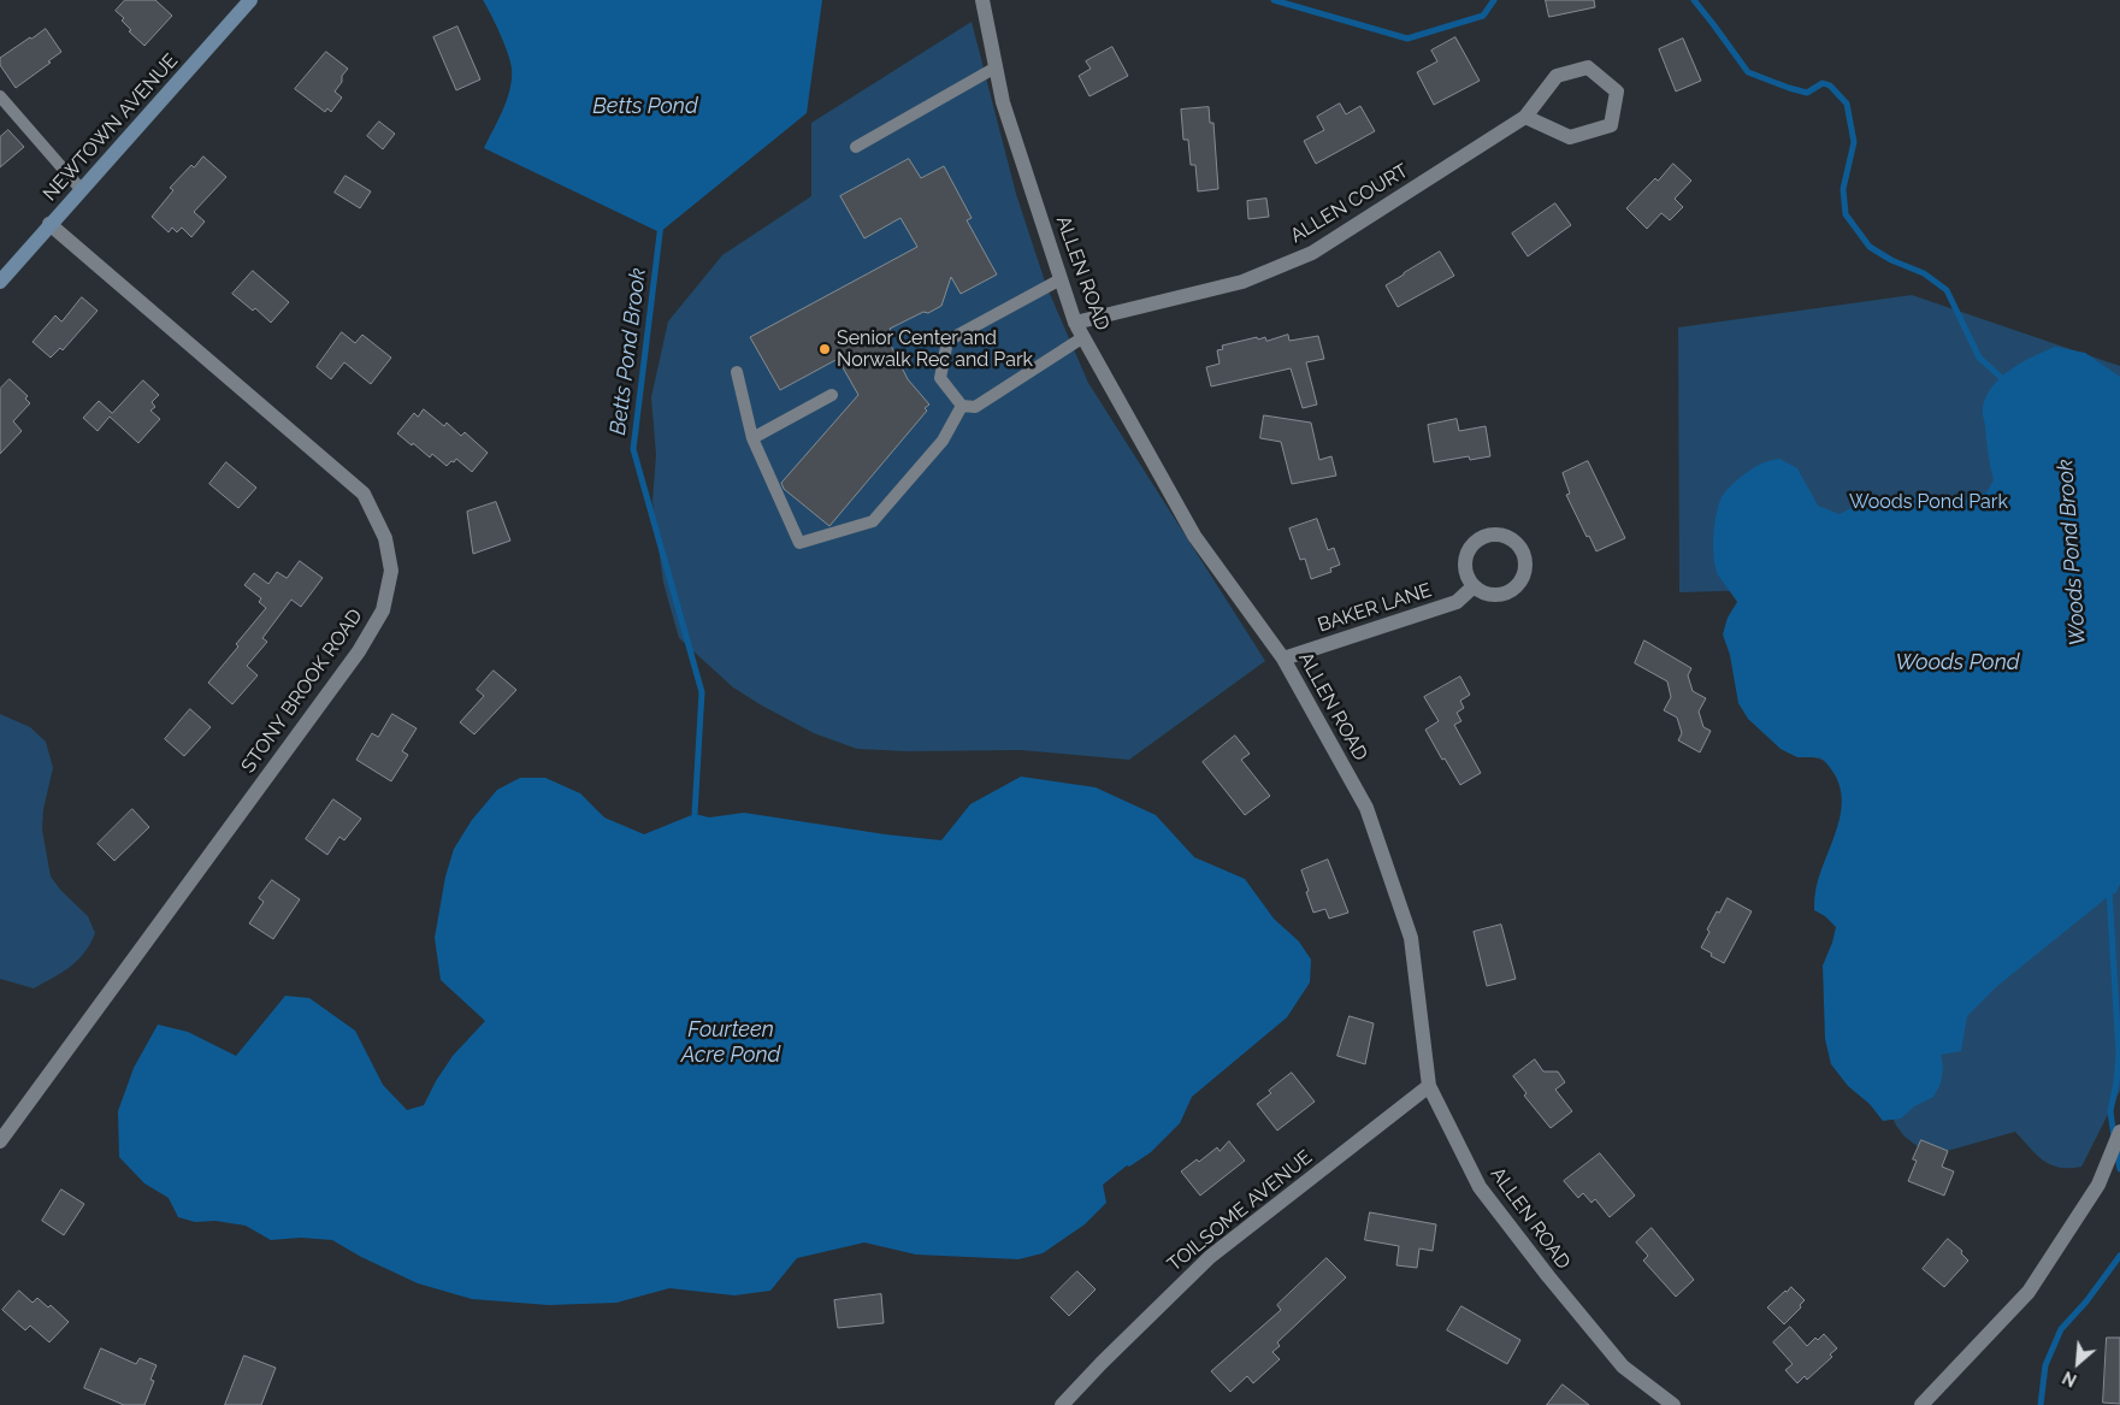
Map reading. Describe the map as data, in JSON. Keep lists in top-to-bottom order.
{
  "streets": {
    "main road": ["NEWTOWN AVENUE"],
    "street": [
      "ALLEN COURT",
      "ALLEN ROAD",
      "BAKER LANE",
      "STONY BROOK ROAD",
      "TOILSOME AVENUE"
    ]
  },
  "crossings": [
    ["NEWTOWN AVENUE", "STONY BROOK ROAD"],
    ["ALLEN COURT", "ALLEN ROAD"],
    ["ALLEN ROAD", "BAKER LANE"],
    ["ALLEN ROAD", "TOILSOME AVENUE"]
  ],
  "water": [
    "Betts Pond",
    "Betts Pond Brook",
    "Woods Pond Brook",
    "Woods Pond",
    "Fourteen Acre Pond"
  ],
  "parks": ["Woods Pond Park"],
  "places": ["Senior Center and Norwalk Rec and Park"],
  "north": "bottom left"
}
